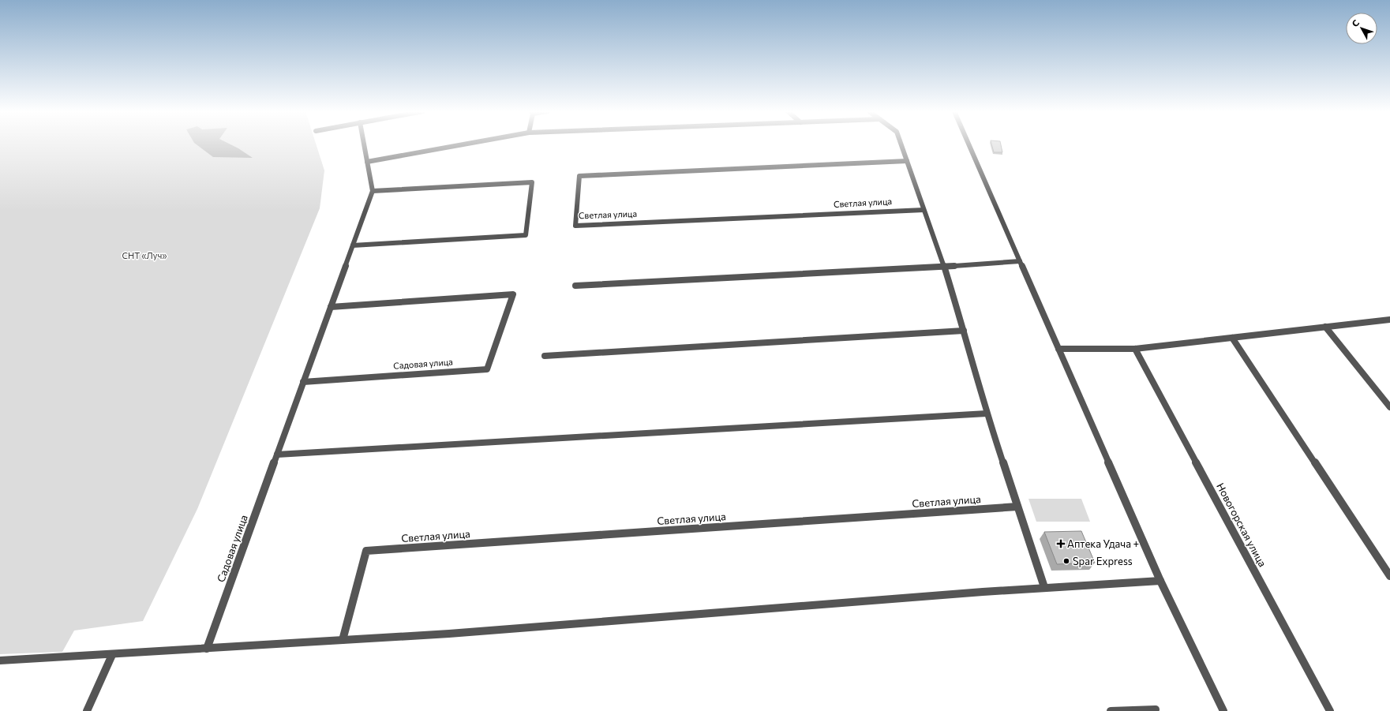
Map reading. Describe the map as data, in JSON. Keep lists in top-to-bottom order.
{
  "streets": {
    "street": ["Светлая улица", "Садовая улица", "Новогорская улица"]
  },
  "parks": ["СНТ «Луч»"],
  "places": {
    "health": ["Аптека Удача +"],
    "other": ["Spar Express"]
  },
  "north": "top left"
}
